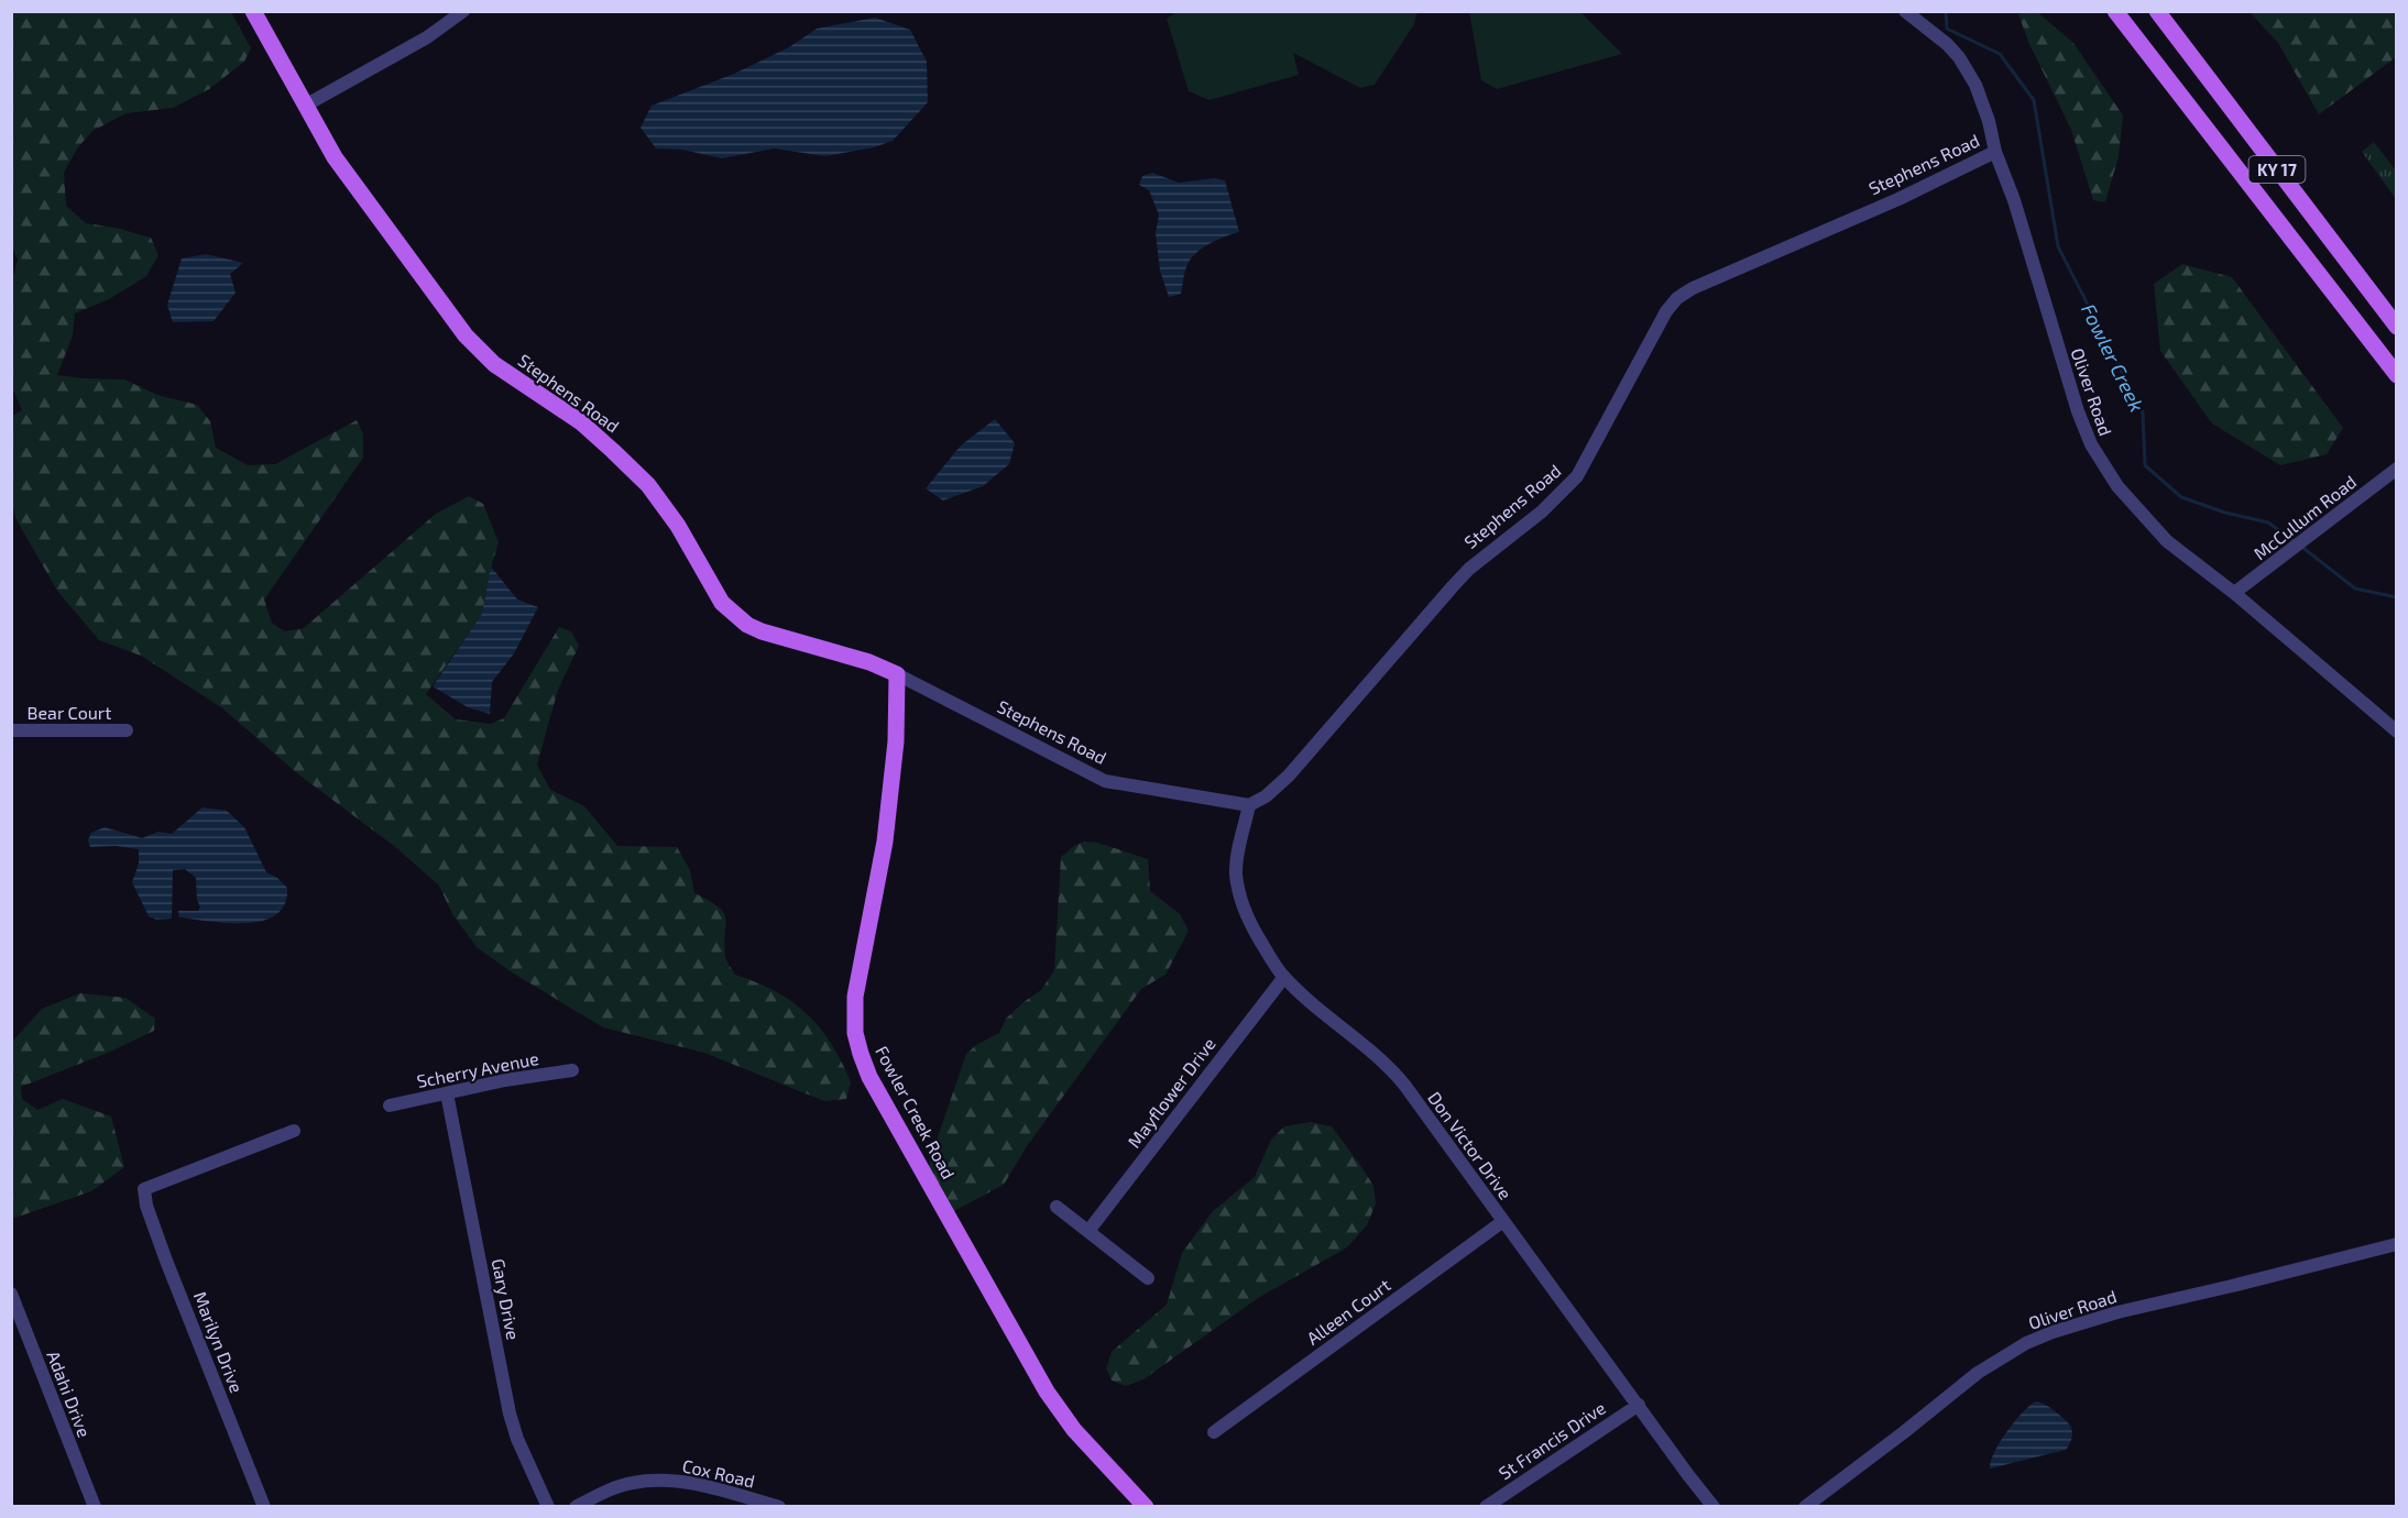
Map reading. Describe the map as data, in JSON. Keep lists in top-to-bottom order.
{
  "streets": {
    "main road": ["Stephens Road", "KY 17", "Fowler Creek Road"],
    "street": [
      "Oliver Road",
      "McCullum Road",
      "Bear Court",
      "Scherry Avenue",
      "Mayflower Drive",
      "Don Victor Drive",
      "Gary Drive",
      "Alleen Court",
      "Marilyn Drive",
      "Adahi Drive",
      "St Francis Drive",
      "Cox Road"
    ]
  },
  "crossings": [
    ["Stephens Road", "Oliver Road"],
    ["Stephens Road", "Fowler Creek Road"],
    ["Stephens Road", "Don Victor Drive"],
    ["Oliver Road", "McCullum Road"],
    ["Scherry Avenue", "Gary Drive"],
    ["Mayflower Drive", "Don Victor Drive"],
    ["Don Victor Drive", "Alleen Court"],
    ["Don Victor Drive", "St Francis Drive"]
  ],
  "water": ["Fowler Creek"]
}
